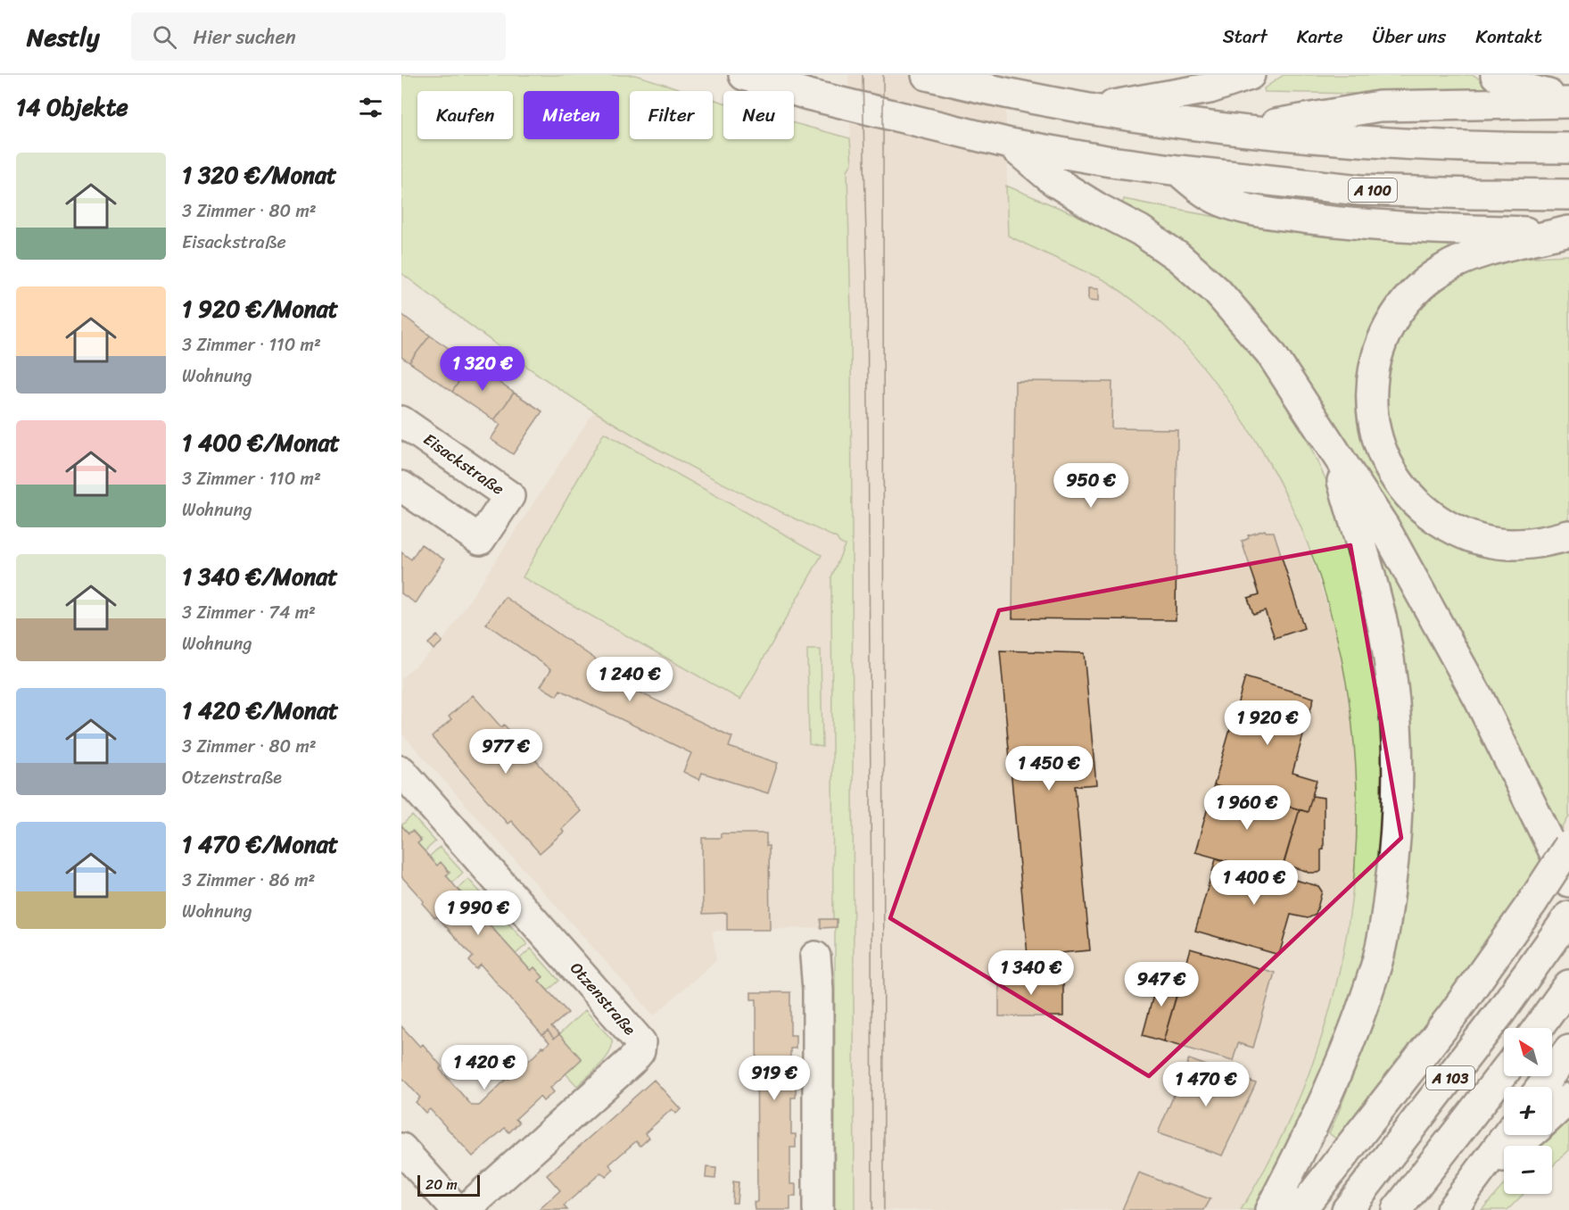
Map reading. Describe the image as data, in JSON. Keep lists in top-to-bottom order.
{
  "streets": {
    "main road": [
      "A 100",
      "Eisackstraße",
      "Otzenstraße",
      "A 103"
    ]
  },
  "scale_bar": "20 m",
  "north": "top left",
  "page": {
    "header": "Nestly",
    "search": "Hier suchen",
    "nav": [
      "Start",
      "Karte",
      "Über uns",
      "Kontakt"
    ],
    "heading": "14 Objekte",
    "chip": [
      "Kaufen",
      "Mieten",
      "Filter",
      "Neu"
    ],
    "list": [
      {
        "name": "1 320 €/Monat",
        "note": "3 Zimmer · 80 m² · Eisackstraße"
      },
      {
        "name": "1 920 €/Monat",
        "note": "3 Zimmer · 110 m² · Wohnung"
      },
      {
        "name": "1 400 €/Monat",
        "note": "3 Zimmer · 110 m² · Wohnung"
      },
      {
        "name": "1 340 €/Monat",
        "note": "3 Zimmer · 74 m² · Wohnung"
      },
      {
        "name": "1 420 €/Monat",
        "note": "3 Zimmer · 80 m² · Otzenstraße"
      },
      {
        "name": "1 470 €/Monat",
        "note": "3 Zimmer · 86 m² · Wohnung"
      }
    ],
    "price": [
      "1 320 €",
      "950 €",
      "1 240 €",
      "1 920 €",
      "977 €",
      "1 450 €",
      "1 960 €",
      "1 400 €",
      "1 990 €",
      "1 340 €",
      "947 €",
      "1 420 €",
      "919 €",
      "1 470 €"
    ],
    "map_buttons": ["+", "−"],
    "scale": "20 m"
  }
}
